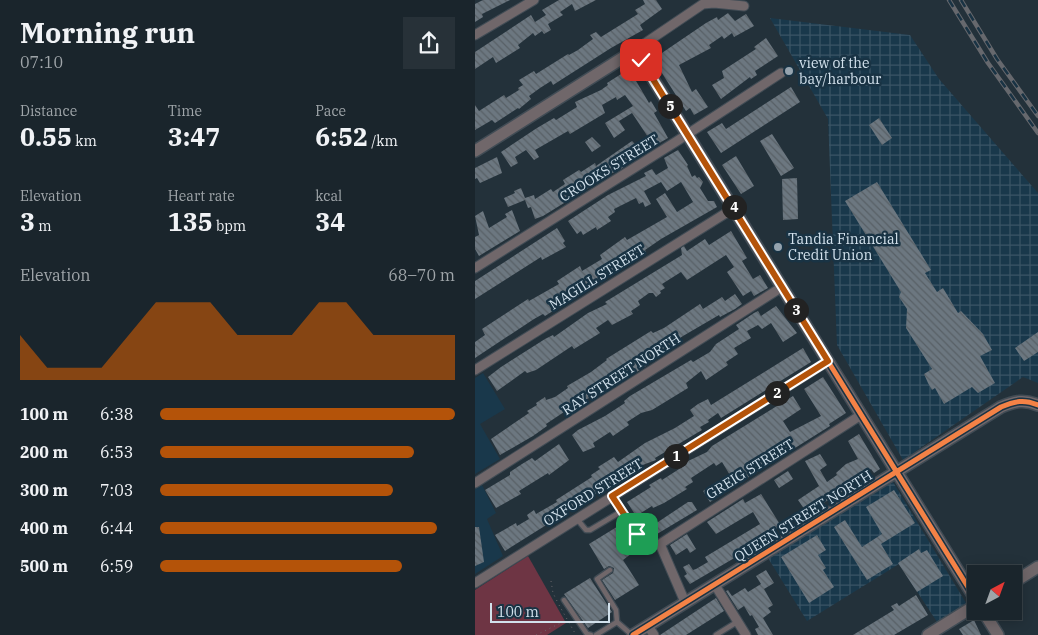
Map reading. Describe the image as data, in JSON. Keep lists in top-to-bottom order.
{
  "streets": {
    "street": [
      "CROOKS STREET",
      "MAGILL STREET",
      "RAY STREET NORTH",
      "GREIG STREET",
      "OXFORD STREET",
      "QUEEN STREET NORTH"
    ]
  },
  "crossings": [
    ["GREIG STREET", "QUEEN STREET NORTH"]
  ],
  "places": ["view of the bay/harbour", "Tandia Financial Credit Union"],
  "scale_bar": "100 m",
  "north": "top right",
  "page": {
    "heading": ["Morning run", "07:10"],
    "stats": [
      ["Distance", "0.55 km"],
      ["Time", "3:47"],
      ["Pace", "6:52 /km"],
      ["Elevation", "3 m"],
      ["Heart rate", "135 bpm"],
      ["kcal", "34"]
    ],
    "pins": [
      "5",
      "4",
      "3",
      "2",
      "1"
    ],
    "chart": ["Elevation", "68–70 m"],
    "list": [
      {
        "name": "100 m",
        "note": "6:38"
      },
      {
        "name": "200 m",
        "note": "6:53"
      },
      {
        "name": "300 m",
        "note": "7:03"
      },
      {
        "name": "400 m",
        "note": "6:44"
      },
      {
        "name": "500 m",
        "note": "6:59"
      }
    ],
    "scale": "100 m"
  }
}
